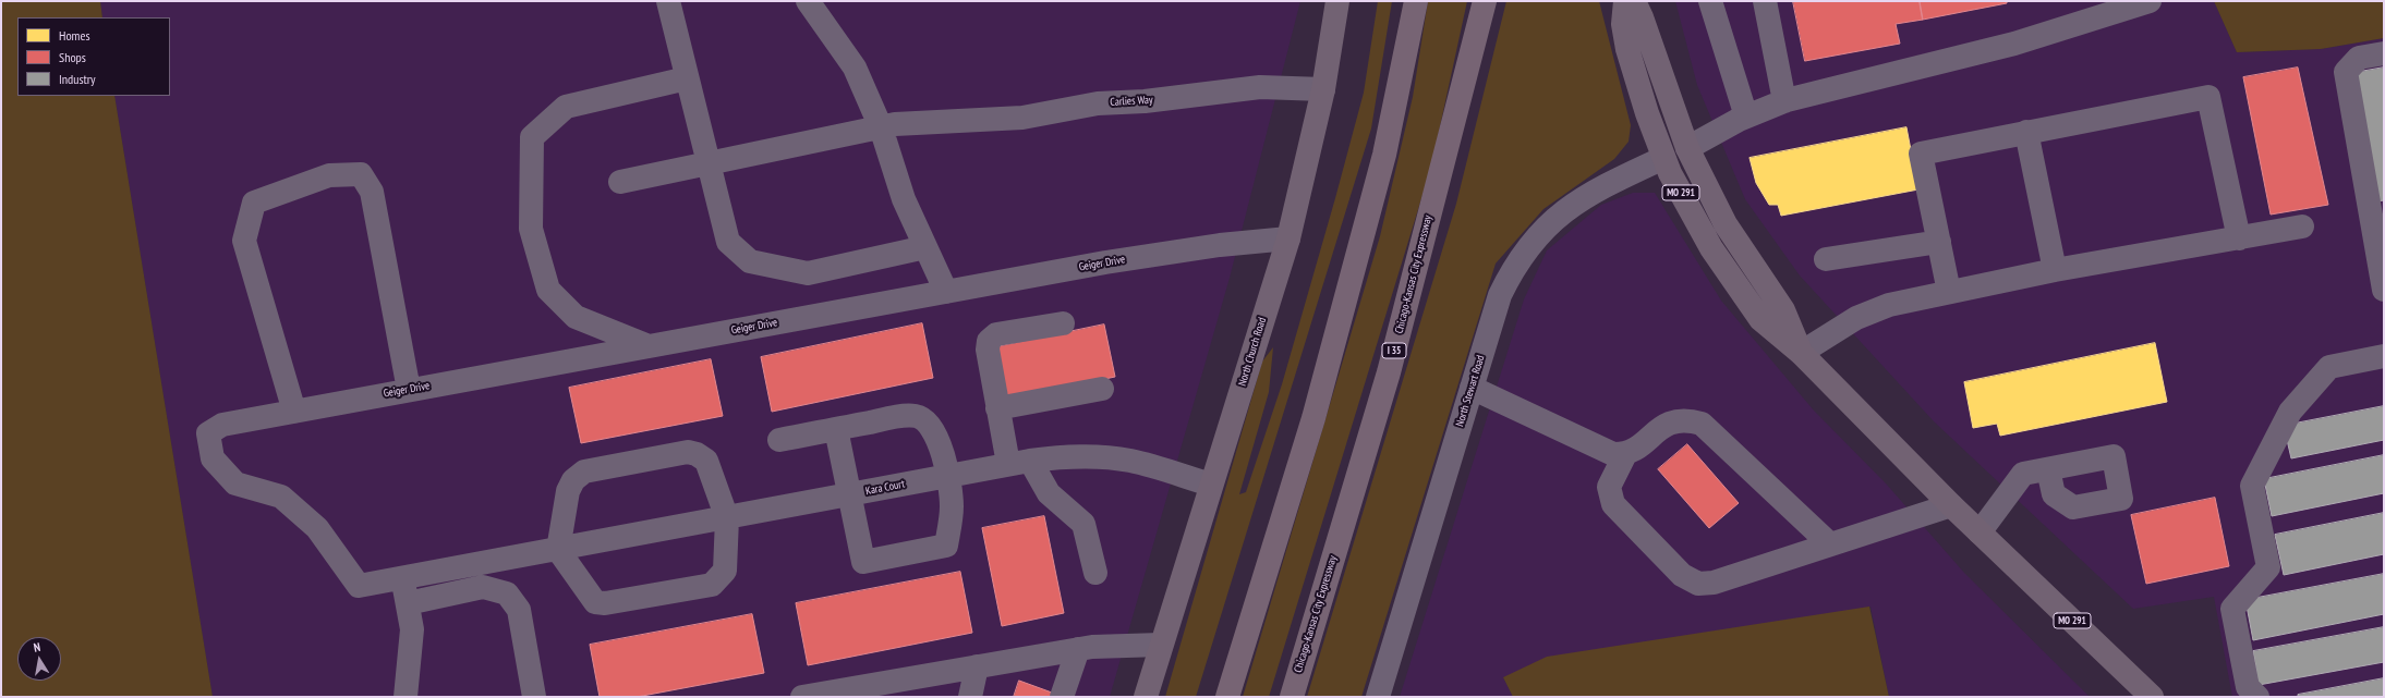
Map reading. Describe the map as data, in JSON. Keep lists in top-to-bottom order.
{
  "streets": {
    "highway": ["Chicago-Kansas City Expressway", "I 35"],
    "main road": ["MO 291", "North Church Road"],
    "street": [
      "Carlies Way",
      "Geiger Drive",
      "North Stewart Road",
      "Kara Court"
    ]
  },
  "crossings": [
    ["Carlies Way", "North Church Road"],
    ["MO 291", "North Stewart Road"],
    ["Geiger Drive", "North Church Road"],
    ["Geiger Drive", "Kara Court"],
    ["North Church Road", "Kara Court"]
  ],
  "legend": ["Homes", "Shops", "Industry"],
  "north": "top"
}
